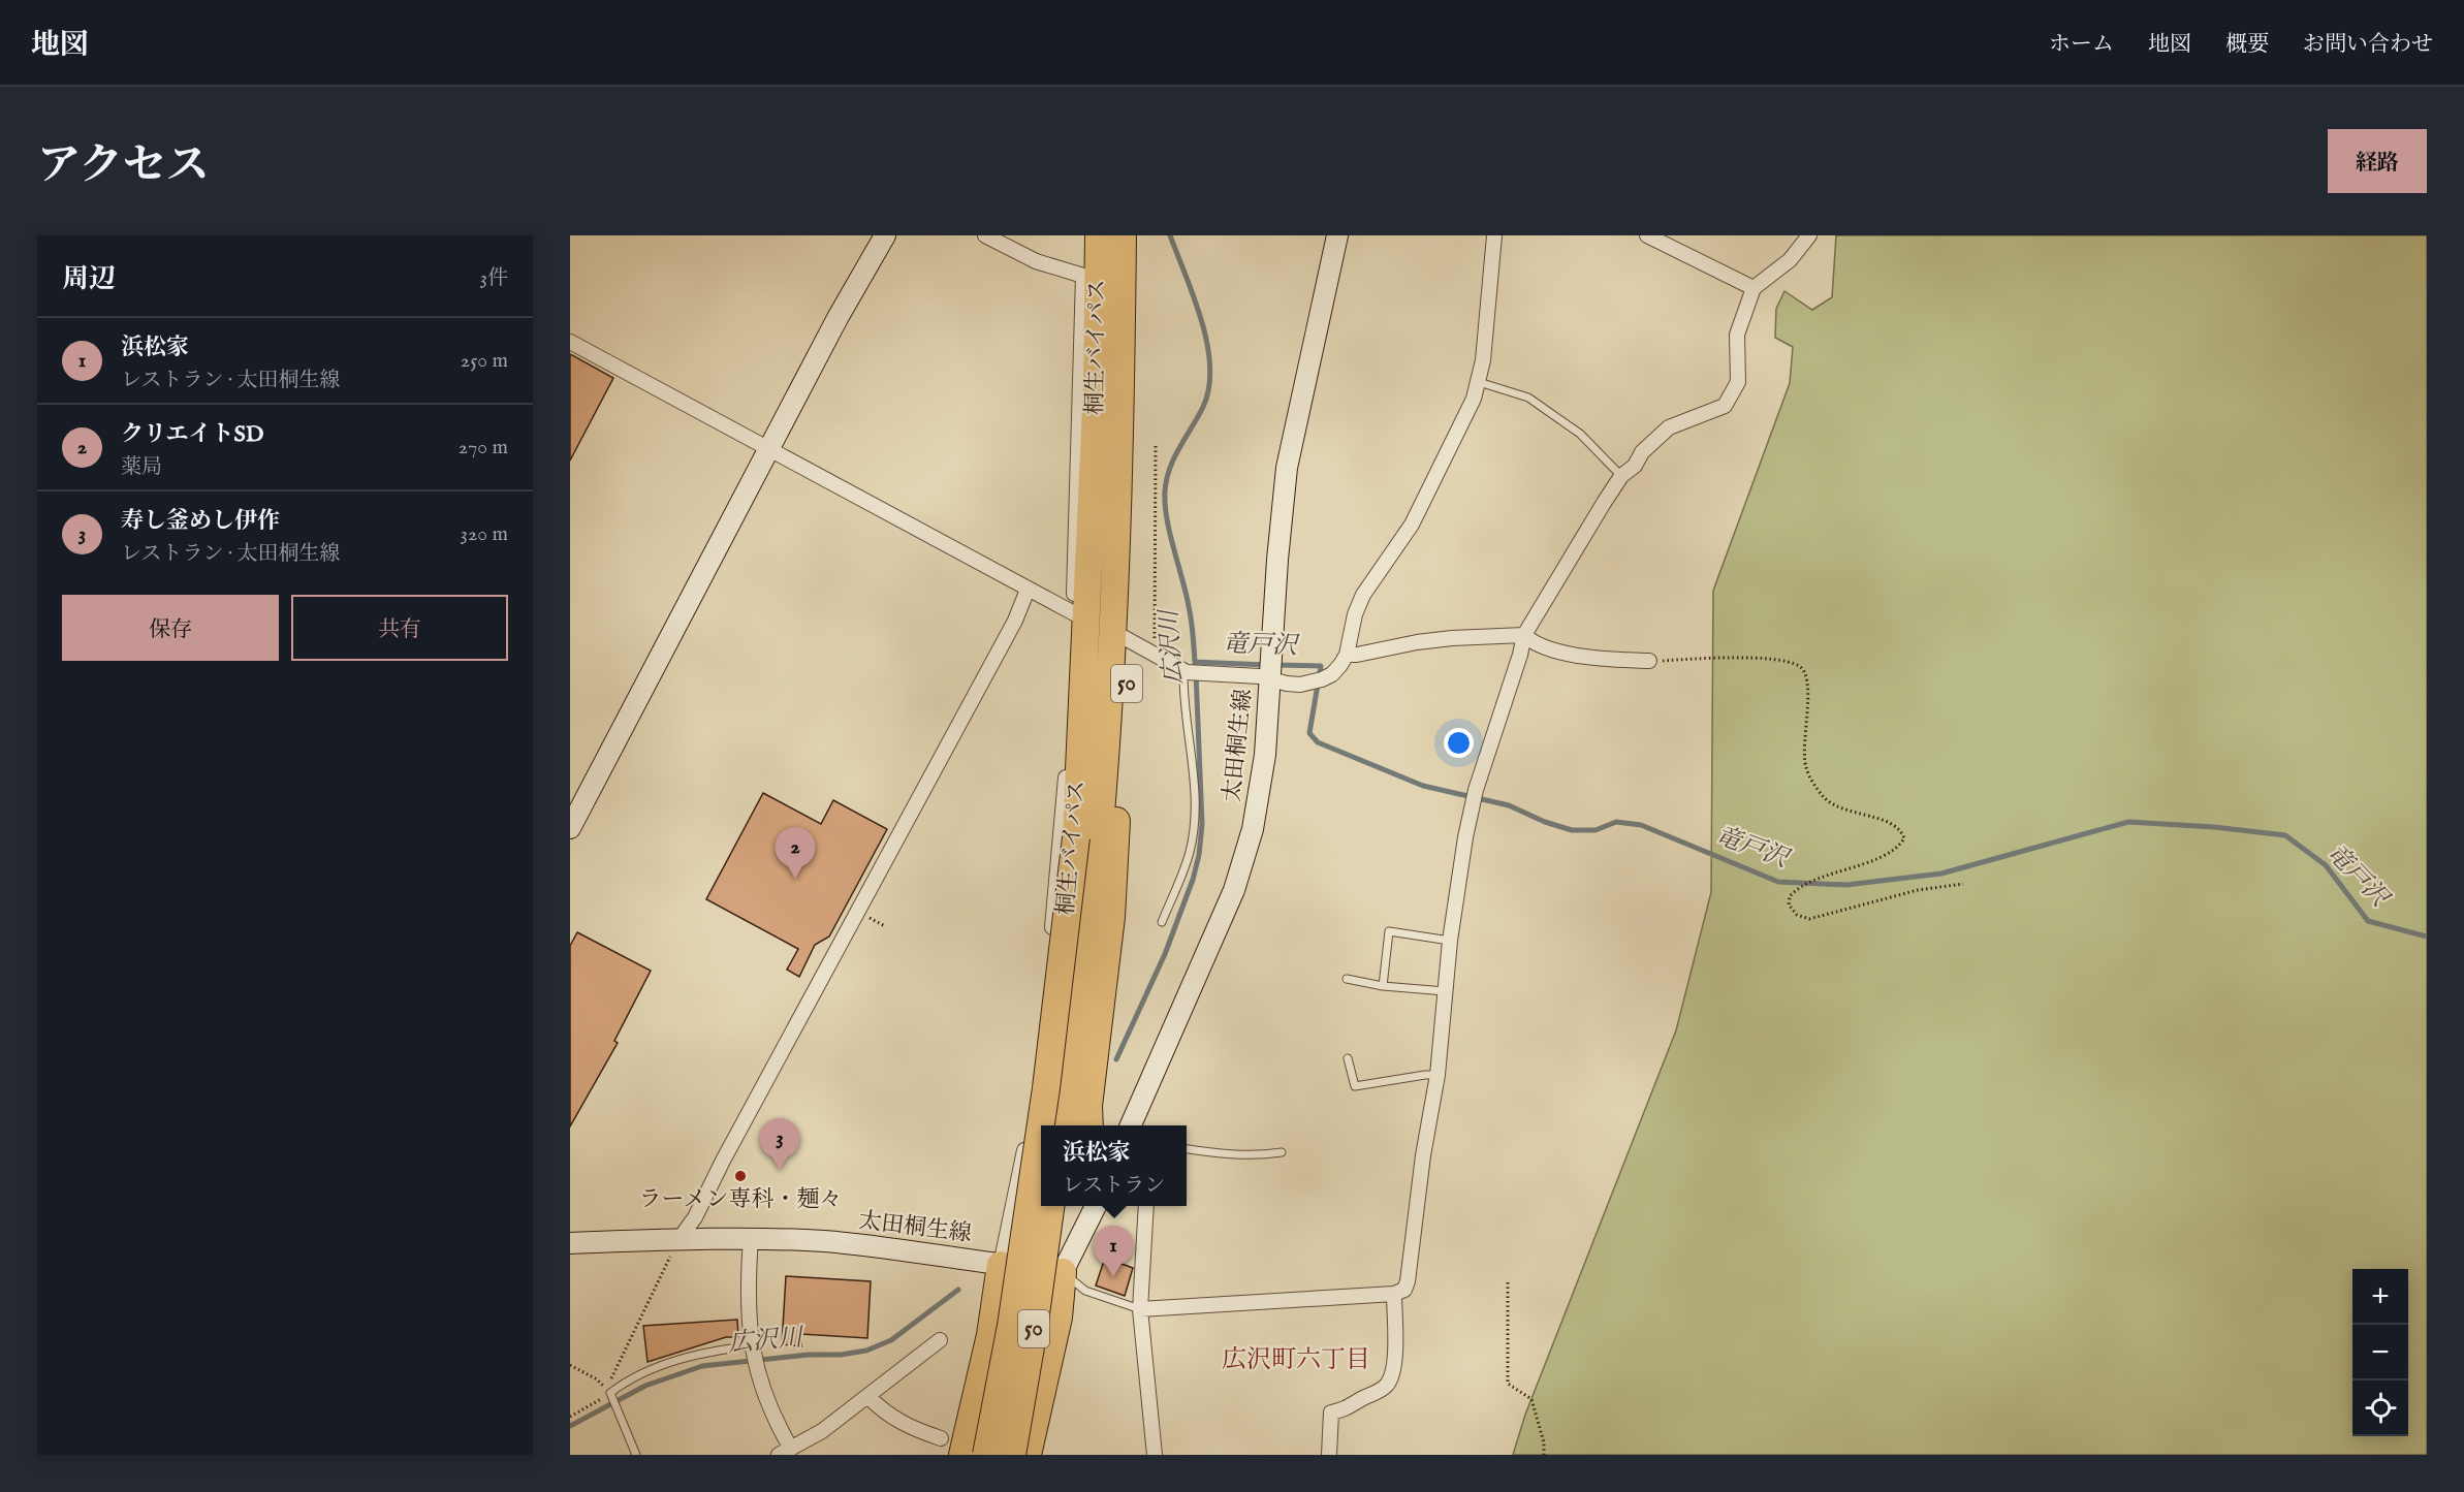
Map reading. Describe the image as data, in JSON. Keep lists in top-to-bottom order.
{
  "streets": {
    "highway": ["桐生バイパス", "50"],
    "main road": ["太田桐生線"]
  },
  "crossings": [
    ["50", "太田桐生線"]
  ],
  "districts": ["広沢町六丁目"],
  "water": ["竜戸沢", "広沢川"],
  "places": ["ラーメン専科・麺々"],
  "page": {
    "header": "地図",
    "nav": [
      "ホーム",
      "地図",
      "概要",
      "お問い合わせ"
    ],
    "title": "アクセス",
    "buttons": [
      "経路",
      ["保存", "共有"]
    ],
    "heading": ["周辺", "3件"],
    "list": [
      {
        "mark": "1",
        "name": "浜松家",
        "note": "レストラン · 太田桐生線",
        "value": "250 m"
      },
      {
        "mark": "2",
        "name": "クリエイトSD",
        "note": "薬局",
        "value": "270 m"
      },
      {
        "mark": "3",
        "name": "寿し釜めし伊作",
        "note": "レストラン · 太田桐生線",
        "value": "320 m"
      }
    ],
    "pins": ["2", "3", "1"],
    "popup": ["浜松家", "レストラン"],
    "map_buttons": ["+", "−"]
  }
}
